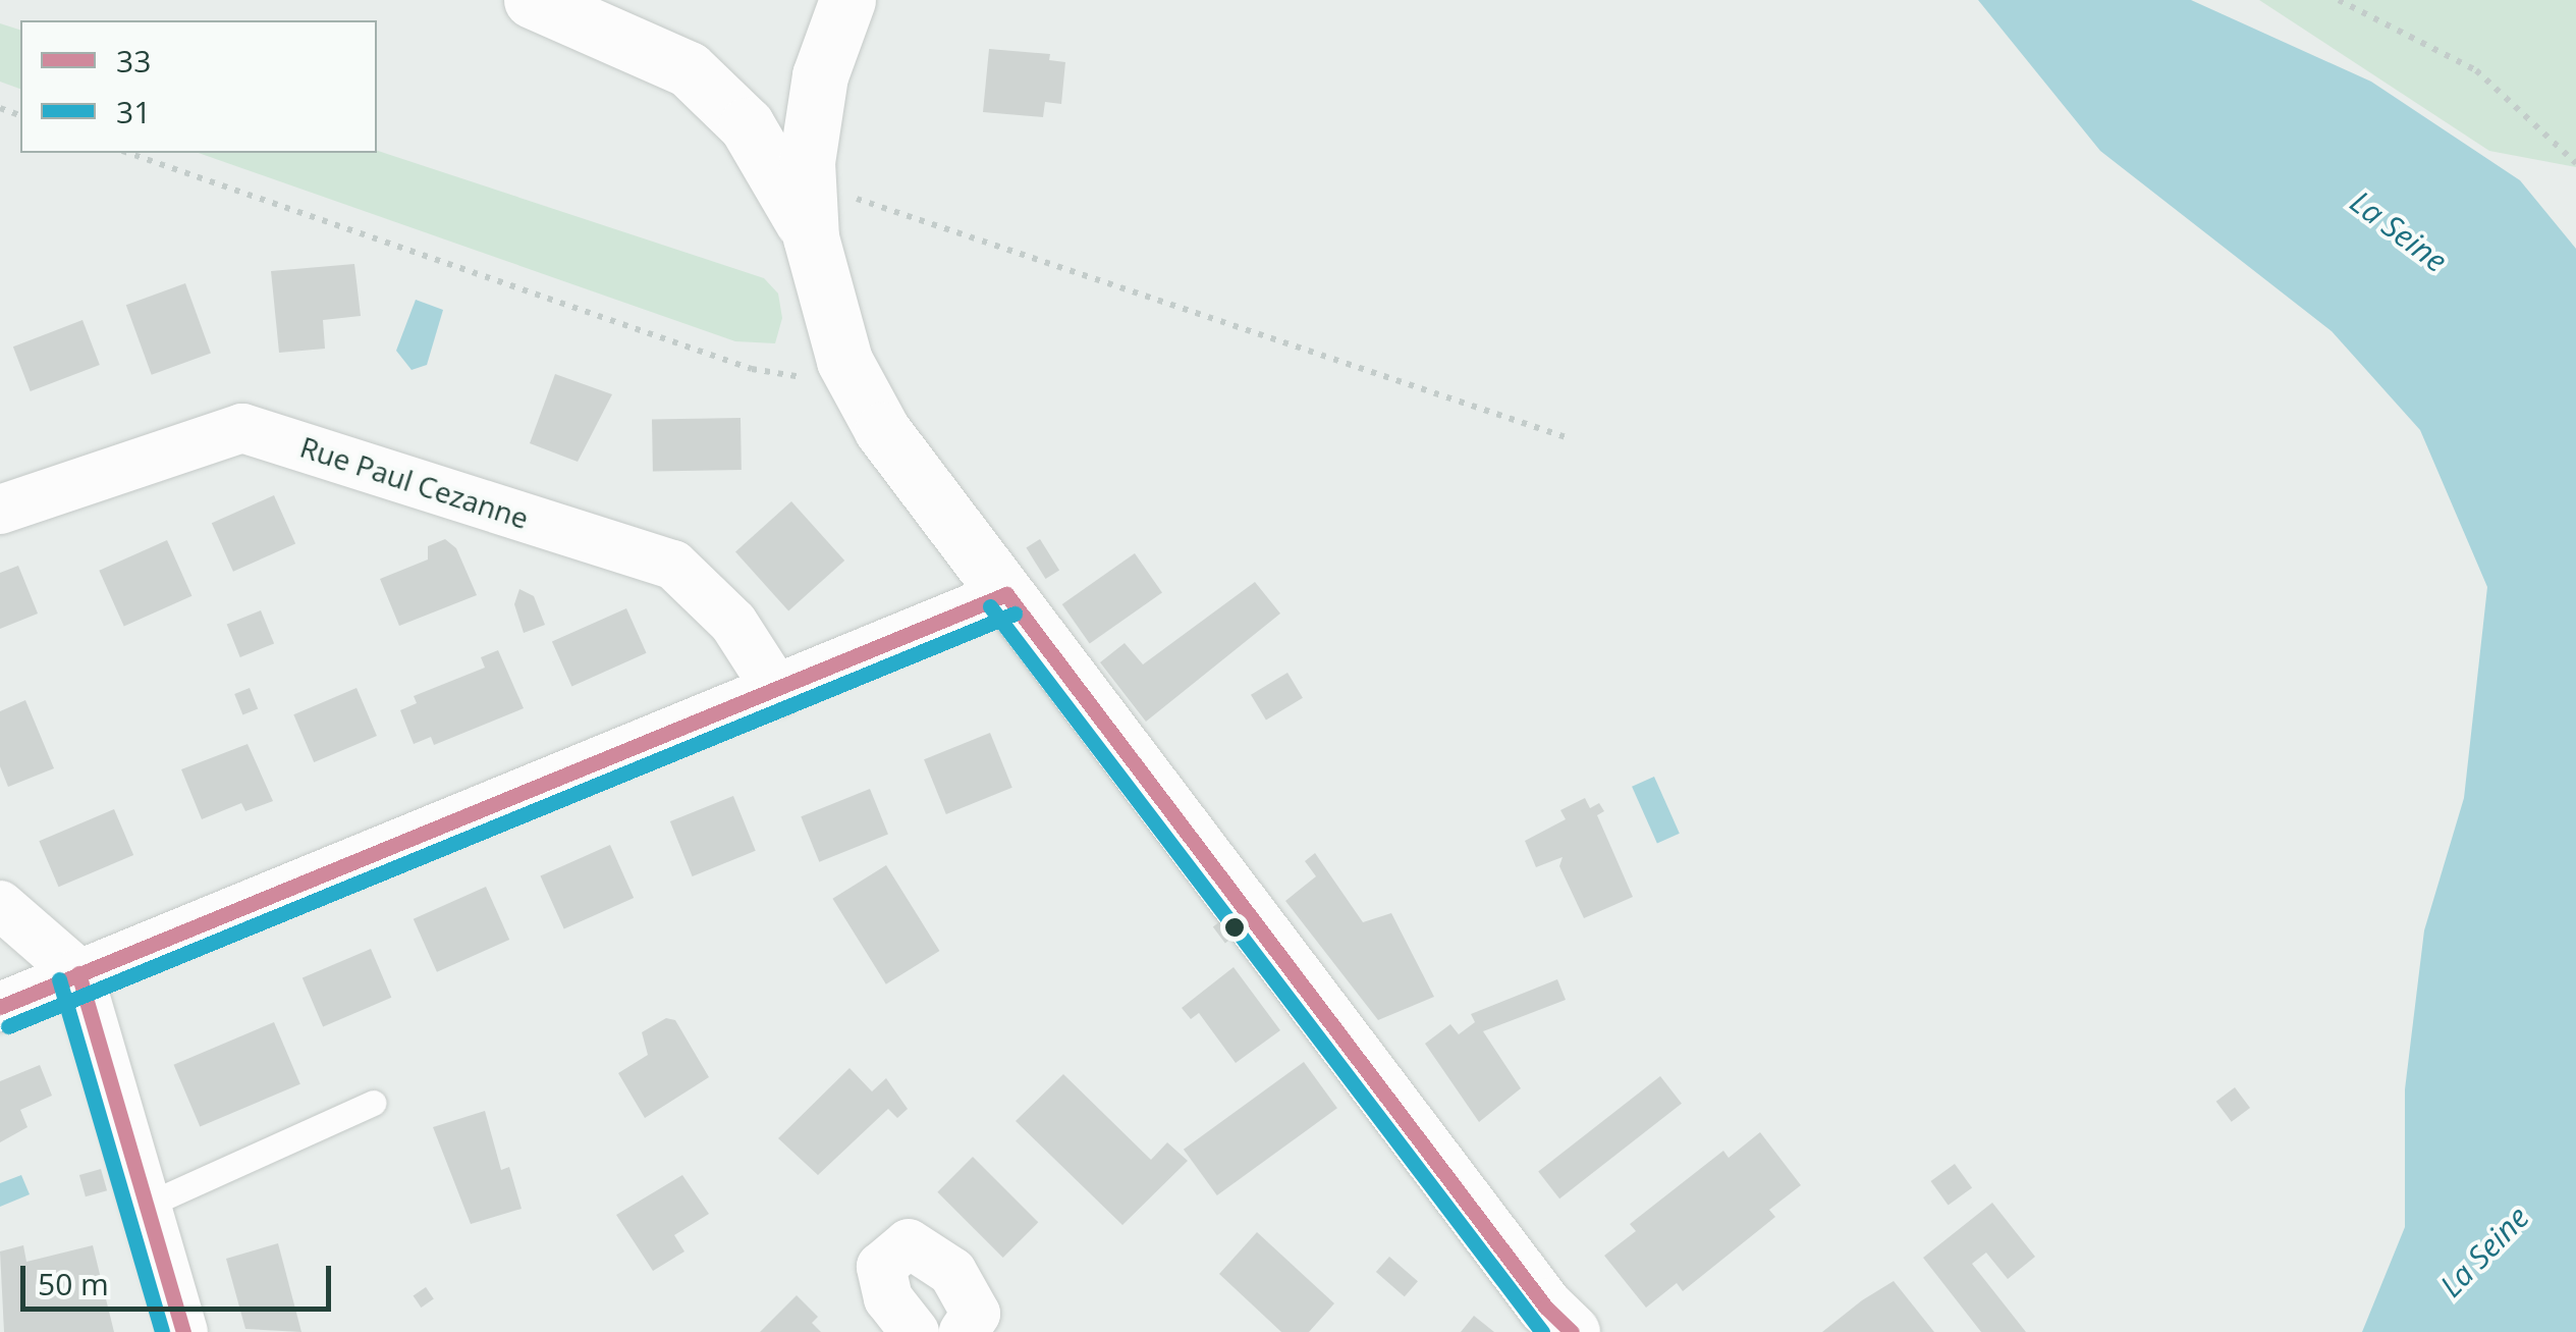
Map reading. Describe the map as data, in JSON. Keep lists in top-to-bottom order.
{
  "streets": {
    "street": ["Rue Paul Cezanne"]
  },
  "water": ["La Seine"],
  "lines": ["transit line 33", "transit line 31"],
  "legend": ["33", "31"],
  "scale_bar": "50 m"
}
